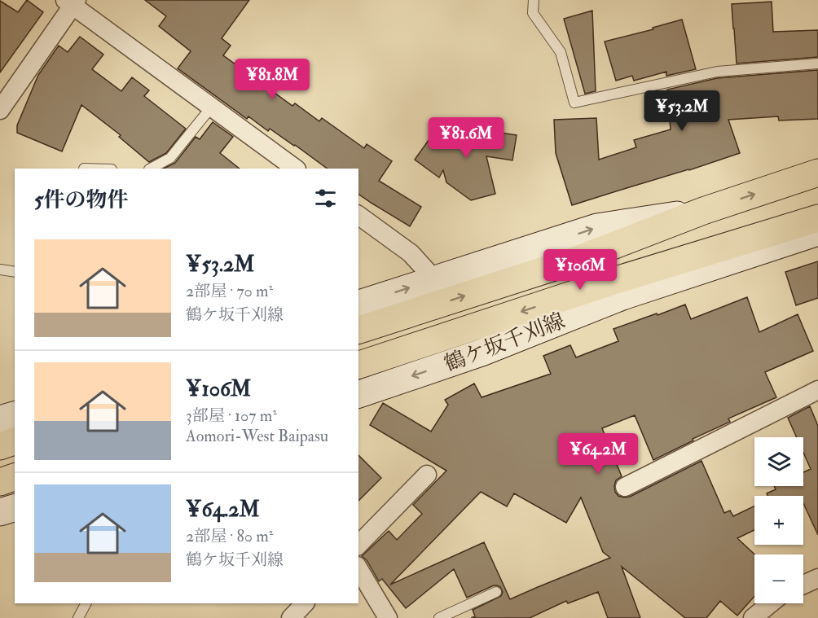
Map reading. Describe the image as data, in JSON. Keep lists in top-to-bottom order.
{
  "streets": {
    "main road": ["鶴ケ坂千刈線"]
  },
  "page": {
    "price": [
      "¥81.8M",
      "¥53.2M",
      "¥81.6M",
      "¥106M",
      "¥64.2M"
    ],
    "heading": "5件の物件",
    "list": [
      {
        "name": "¥53.2M",
        "note": "2部屋 · 70 m² · 鶴ケ坂千刈線"
      },
      {
        "name": "¥106M",
        "note": "3部屋 · 107 m² · Aomori-West Baipasu"
      },
      {
        "name": "¥64.2M",
        "note": "2部屋 · 80 m² · 鶴ケ坂千刈線"
      }
    ],
    "map_buttons": ["+", "−"]
  }
}
